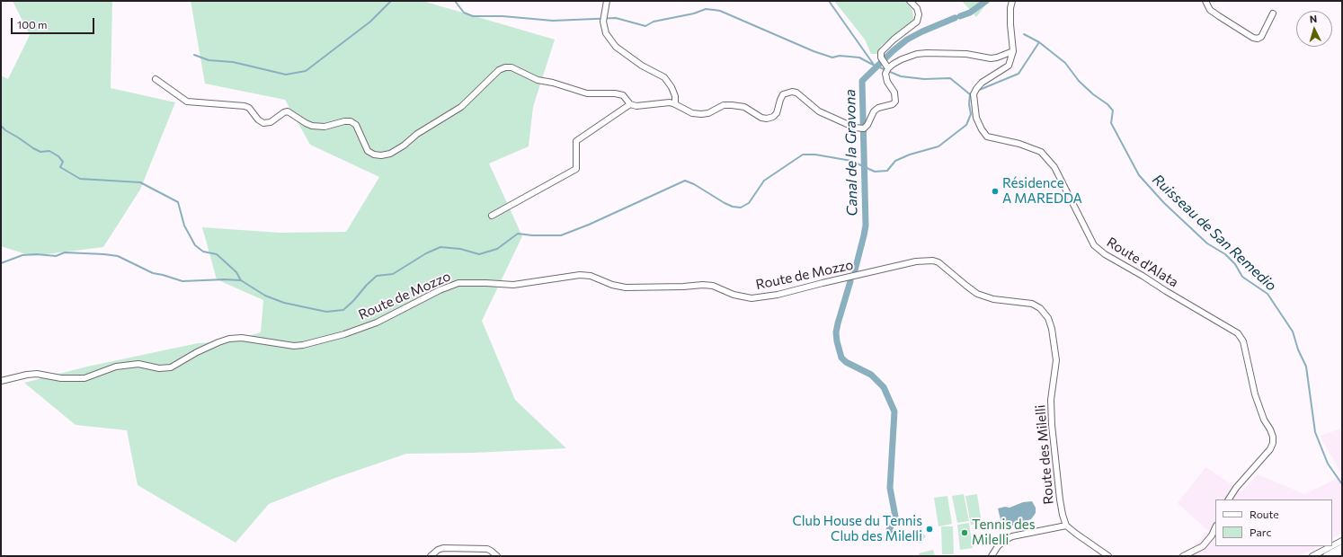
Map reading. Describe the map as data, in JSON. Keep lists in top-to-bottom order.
{
  "streets": {
    "street": ["Route d'Alata", "Route de Mozzo", "Route des Milelli"]
  },
  "crossings": [
    ["Route de Mozzo", "Route des Milelli"]
  ],
  "water": ["Canal de la Gravona", "Ruisseau de San Remedio"],
  "places": ["Résidence A MAREDDA", "Club House du Tennis Club des Milelli", "Tennis des Milelli"],
  "legend": ["Route", "Parc"],
  "scale_bar": "100 m",
  "north": "top"
}
